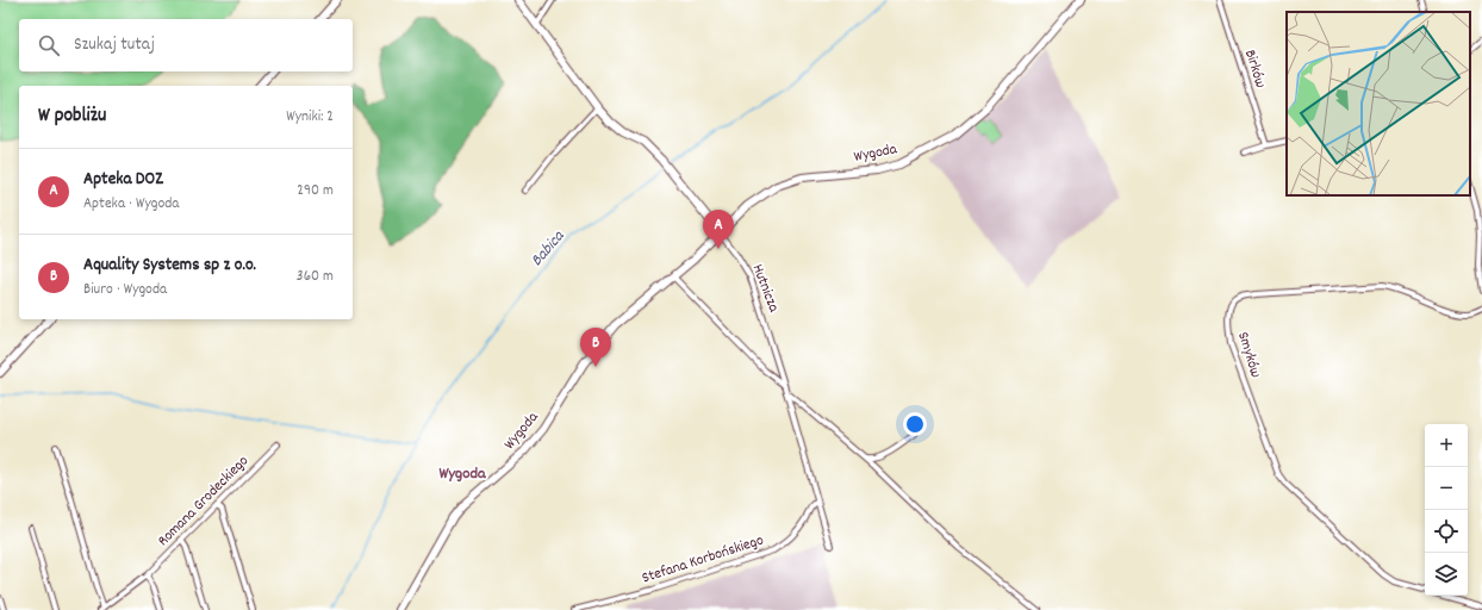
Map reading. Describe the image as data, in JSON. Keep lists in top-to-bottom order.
{
  "streets": {
    "street": [
      "Birków",
      "Wygoda",
      "Hutnicza",
      "Smyków",
      "Romana Grodeckiego",
      "Stefana Korbońskiego"
    ]
  },
  "crossings": [
    ["Wygoda", "Hutnicza"],
    ["Hutnicza", "Stefana Korbońskiego"]
  ],
  "districts": ["Wygoda"],
  "water": ["Babica"],
  "page": {
    "search": "Szukaj tutaj",
    "heading": ["W pobliżu", "Wyniki: 2"],
    "list": [
      {
        "mark": "A",
        "name": "Apteka DOZ",
        "note": "Apteka · Wygoda",
        "value": "290 m"
      },
      {
        "mark": "B",
        "name": "Aquality Systems sp z o.o.",
        "note": "Biuro · Wygoda",
        "value": "360 m"
      }
    ],
    "pins": ["A", "B"],
    "map_buttons": ["+", "−"]
  }
}
